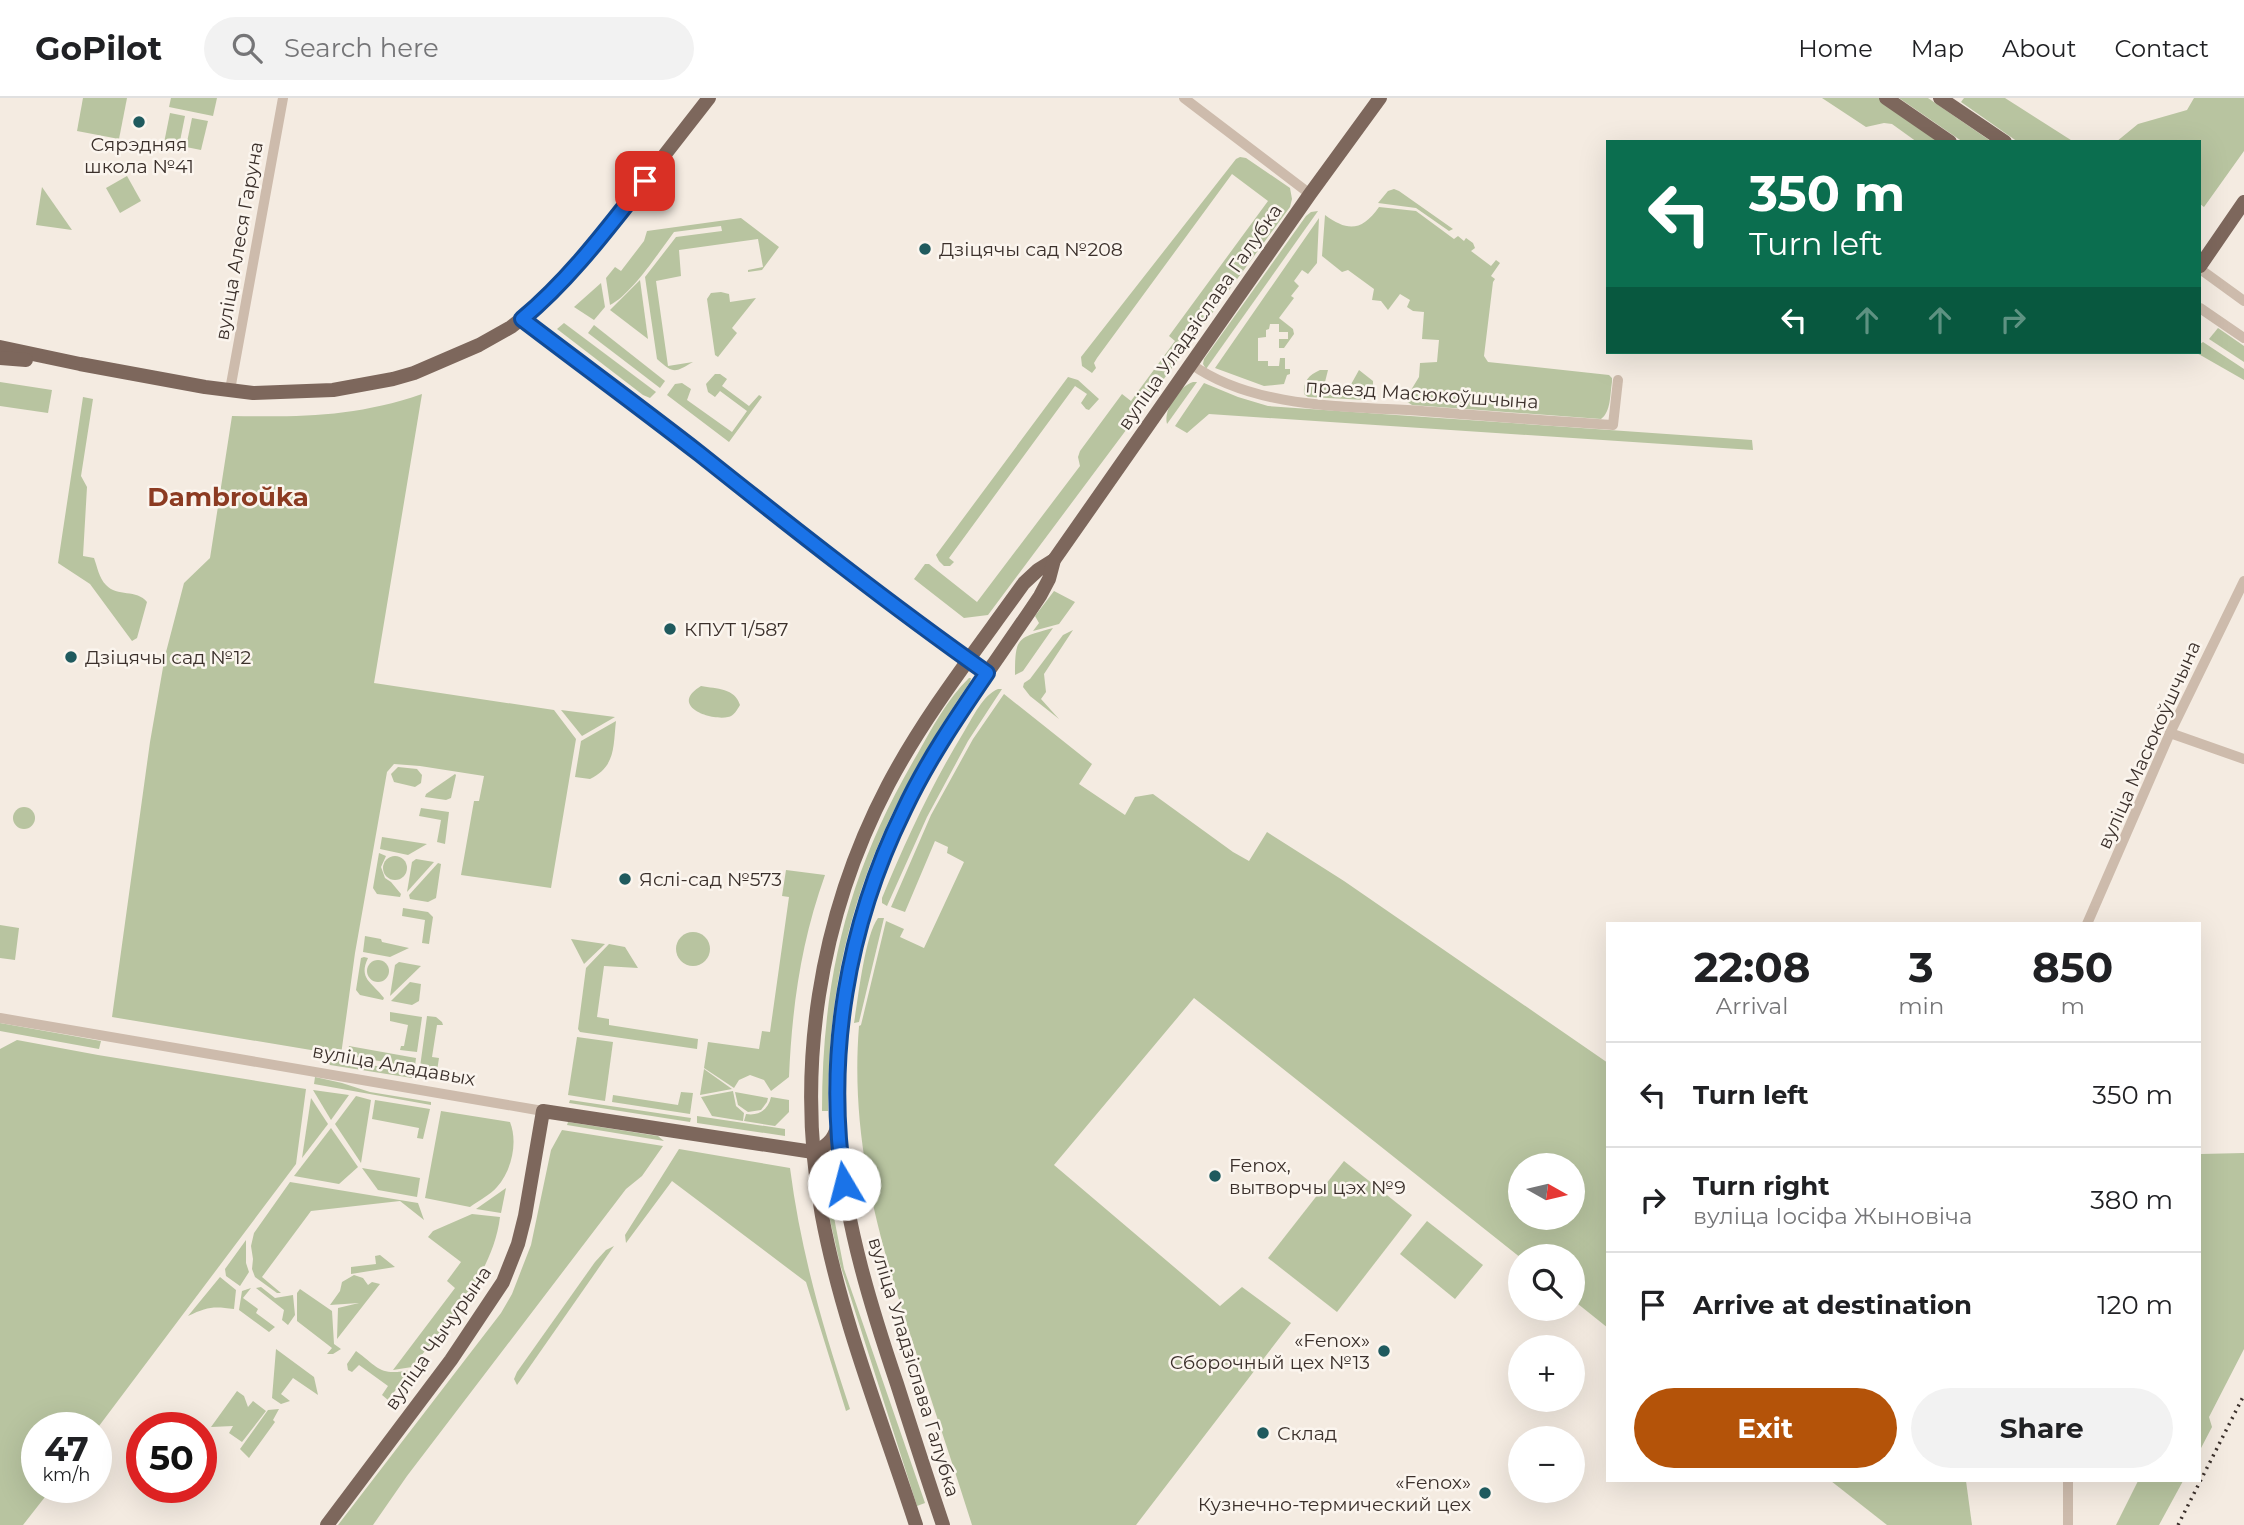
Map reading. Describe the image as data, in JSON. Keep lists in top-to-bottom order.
{
  "streets": {
    "main road": ["вуліца Уладзіслава Галубка", "вуліца Аладавых", "вуліца Чычурына"],
    "street": ["вуліца Алеся Гаруна", "праезд Масюкоўшчына", "вуліца Масюкоўшчына"]
  },
  "crossings": [
    ["вуліца Уладзіслава Галубка", "праезд Масюкоўшчына"],
    ["вуліца Уладзіслава Галубка", "вуліца Аладавых"],
    ["вуліца Аладавых", "вуліца Чычурына"]
  ],
  "districts": ["Dambroŭka"],
  "places": [
    "Сярэдняя школа №41",
    "Дзіцячы сад №208",
    "КПУТ 1/587",
    "Дзіцячы сад №12",
    "Яслі-сад №573",
    "Fenox, вытворчы цэх №9",
    "«Fenox» Сборочный цех №13",
    "Склад",
    "«Fenox» Кузнечно-термический цех"
  ],
  "north": "right",
  "page": {
    "header": "GoPilot",
    "search": "Search here",
    "nav": [
      "Home",
      "Map",
      "About",
      "Contact"
    ],
    "turn": ["350 m", "Turn left"],
    "eta": [
      "22:08",
      "Arrival",
      "3",
      "min",
      "850",
      "m"
    ],
    "list": [
      {
        "name": "Turn left",
        "value": "350 m"
      },
      {
        "name": "Turn right",
        "note": "вуліца Іосіфа Жыновіча",
        "value": "380 m"
      },
      {
        "name": "Arrive at destination",
        "value": "120 m"
      }
    ],
    "map_buttons": ["+", "−"],
    "buttons": ["Exit", "Share"],
    "speed": "47 km/h",
    "limit": "50"
  }
}
